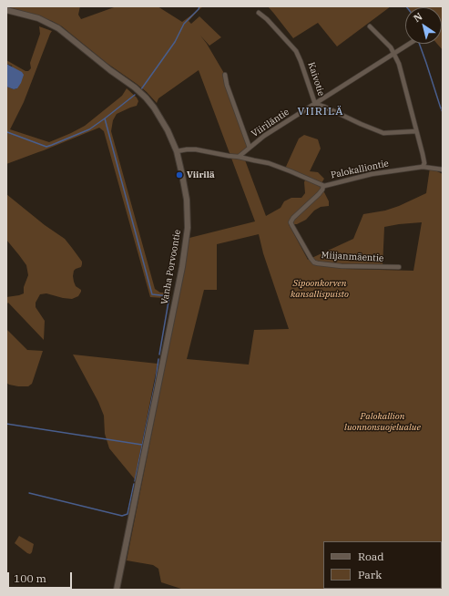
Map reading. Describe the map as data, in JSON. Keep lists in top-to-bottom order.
{
  "streets": {
    "street": [
      "Kaivotie",
      "Viiriläntie",
      "Palokalliontie",
      "Miijanmäentie",
      "Vanha Porvoontie"
    ]
  },
  "crossings": [
    ["Kaivotie", "Viiriläntie"],
    ["Viiriläntie", "Palokalliontie"],
    ["Palokalliontie", "Miijanmäentie"]
  ],
  "districts": ["VIIRILÄ"],
  "parks": ["Sipoonkorven kansallispuisto", "Palokallion luonnonsuojelualue"],
  "places": ["Viirilä"],
  "legend": ["Road", "Park"],
  "scale_bar": "100 m",
  "north": "top left"
}
